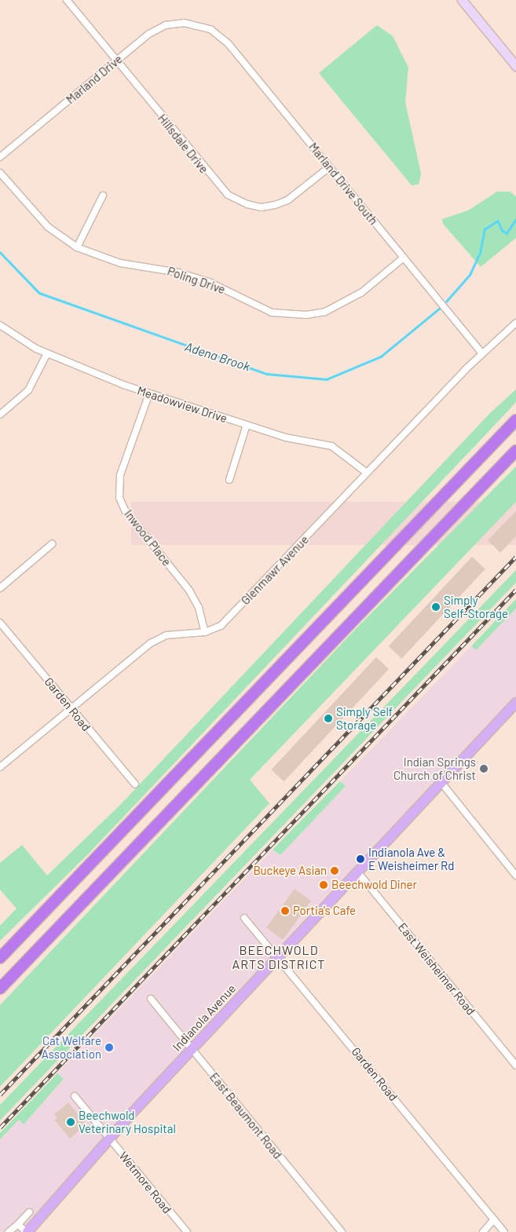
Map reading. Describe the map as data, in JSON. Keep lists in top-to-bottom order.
{
  "streets": {
    "main road": ["Indianola Avenue"],
    "street": [
      "Marland Drive",
      "Hillsdale Drive",
      "Marland Drive South",
      "Poling Drive",
      "Meadowview Drive",
      "Inwood Place",
      "Glenmawr Avenue",
      "Garden Road",
      "East Weisheimer Road",
      "East Beaumont Road",
      "Wetmore Road"
    ]
  },
  "crossings": [
    ["Marland Drive", "Hillsdale Drive"],
    ["Marland Drive", "Marland Drive South"],
    ["Hillsdale Drive", "Marland Drive South"],
    ["Marland Drive South", "Poling Drive"],
    ["Marland Drive South", "Glenmawr Avenue"],
    ["Meadowview Drive", "Inwood Place"],
    ["Meadowview Drive", "Glenmawr Avenue"],
    ["Inwood Place", "Glenmawr Avenue"],
    ["Glenmawr Avenue", "Garden Road"],
    ["Garden Road", "Indianola Avenue"],
    ["East Weisheimer Road", "Indianola Avenue"],
    ["Indianola Avenue", "East Beaumont Road"],
    ["Indianola Avenue", "Wetmore Road"]
  ],
  "districts": ["BEECHWOLD ARTS DISTRICT"],
  "water": ["Adena Brook"],
  "places": [
    "Simply Self-Storage",
    "Simply Self Storage",
    "Indian Springs Church of Christ",
    "Indianola Ave & E Weisheimer Rd",
    "Buckeye Asian",
    "Beechwold Diner",
    "Portia's Cafe",
    "Cat Welfare Association",
    "Beechwold Veterinary Hospital"
  ]
}
